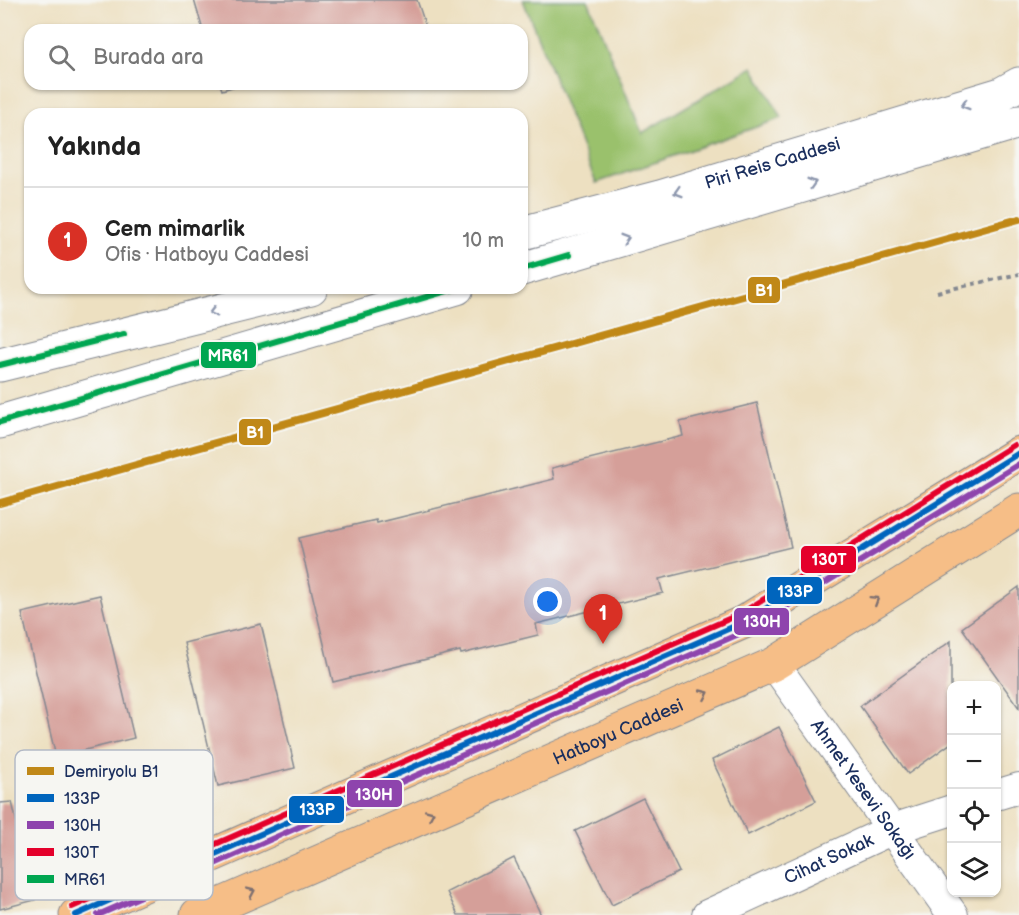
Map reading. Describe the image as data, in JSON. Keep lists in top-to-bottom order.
{
  "streets": {
    "main road": ["Hatboyu Caddesi"],
    "street": ["Piri Reis Caddesi", "Ahmet Yesevi Sokağı", "Cihat Sokak"]
  },
  "crossings": [
    ["Hatboyu Caddesi", "Ahmet Yesevi Sokağı"],
    ["Ahmet Yesevi Sokağı", "Cihat Sokak"]
  ],
  "lines": [
    "rail line B1",
    "transit line MR61",
    "transit line 130T",
    "transit line 133P",
    "transit line 130H"
  ],
  "legend": [
    "Demiryolu B1",
    "133P",
    "130H",
    "130T",
    "MR61"
  ],
  "page": {
    "search": "Burada ara",
    "heading": "Yakında",
    "list": [
      {
        "mark": "1",
        "name": "Cem mimarlik",
        "note": "Ofis · Hatboyu Caddesi",
        "value": "10 m"
      }
    ],
    "pins": "1",
    "map_buttons": ["+", "−"]
  }
}
